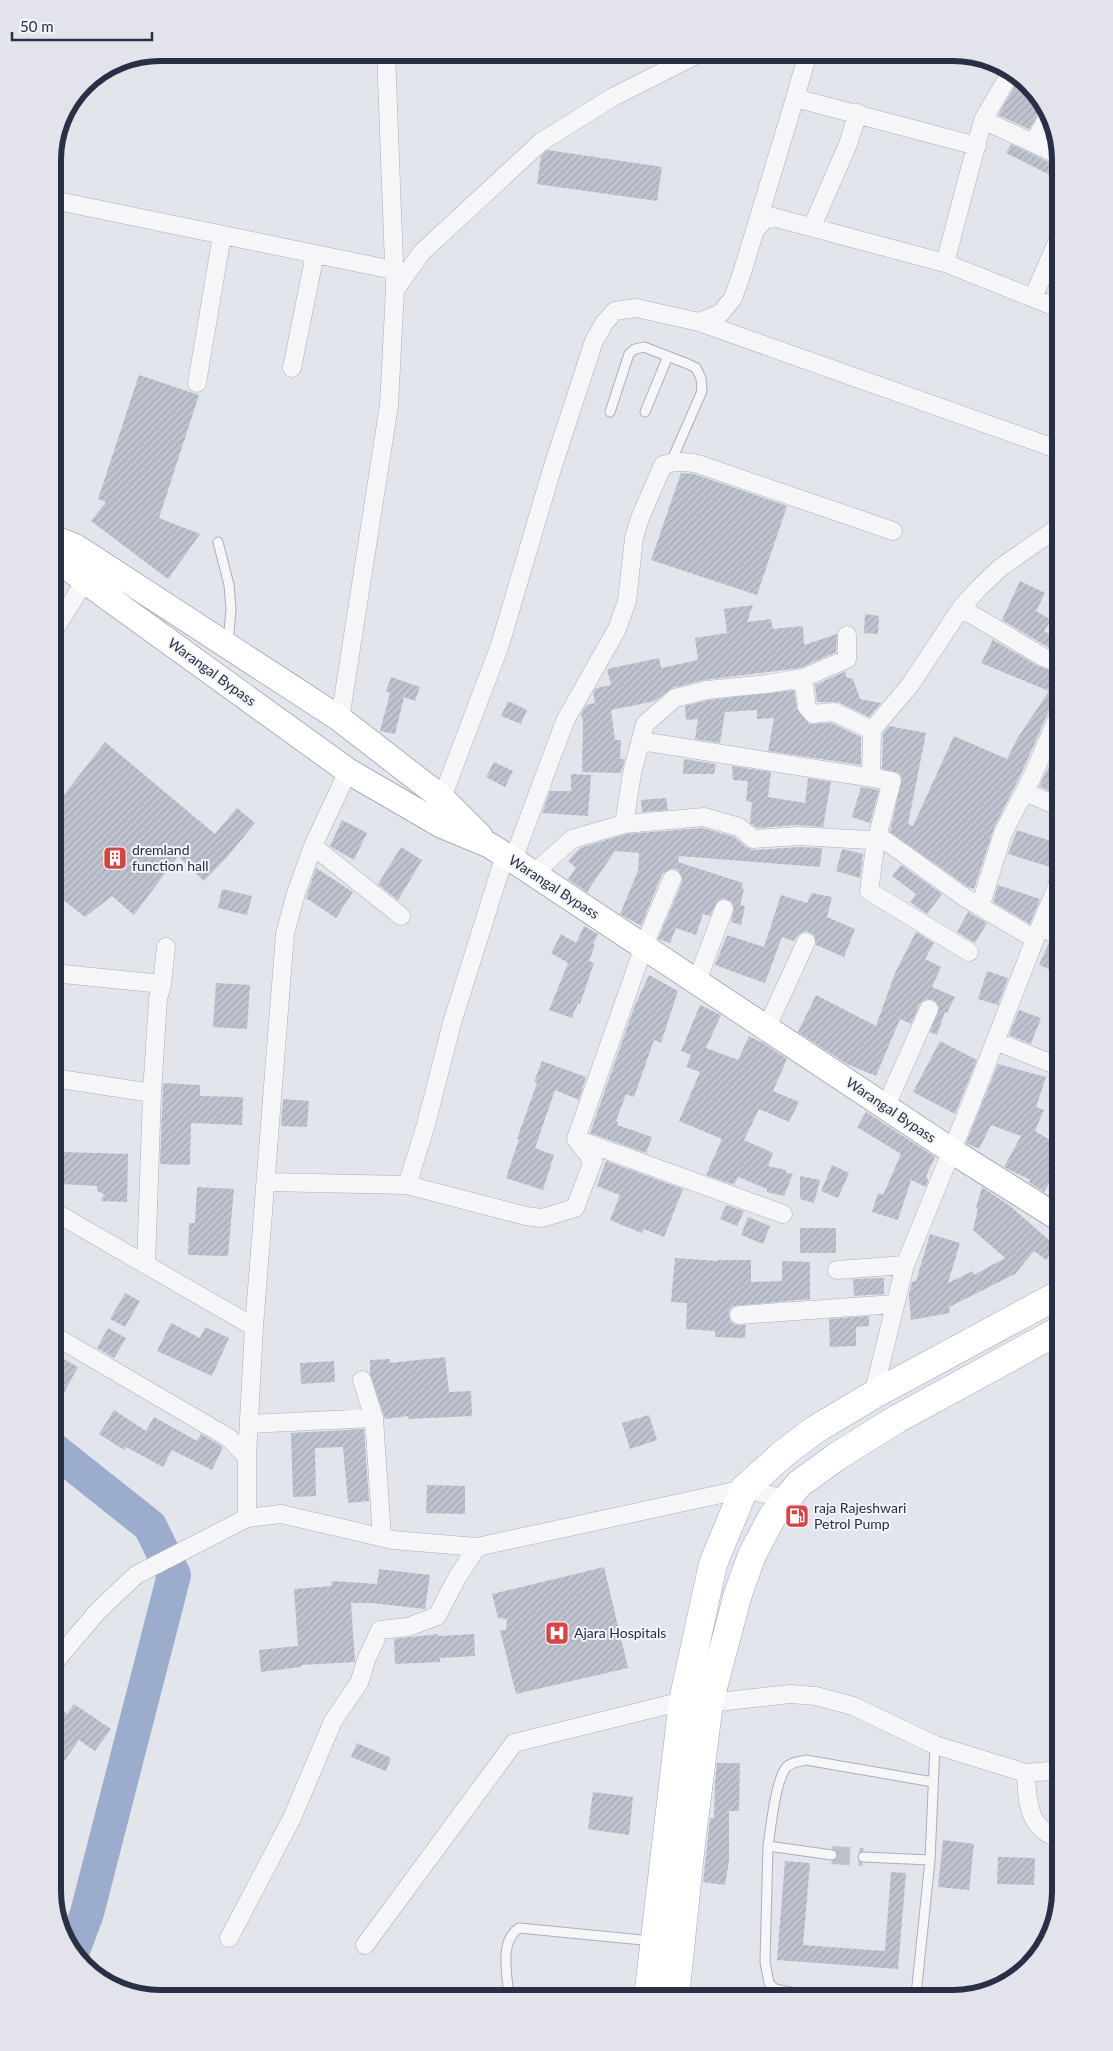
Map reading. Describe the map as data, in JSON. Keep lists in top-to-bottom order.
{
  "streets": {
    "main road": ["Warangal Bypass"]
  },
  "places": {
    "building": ["dremland function hall"],
    "fuel station": ["raja Rajeshwari Petrol Pump"],
    "hospital": ["Ajara Hospitals"]
  },
  "scale_bar": "50 m"
}
